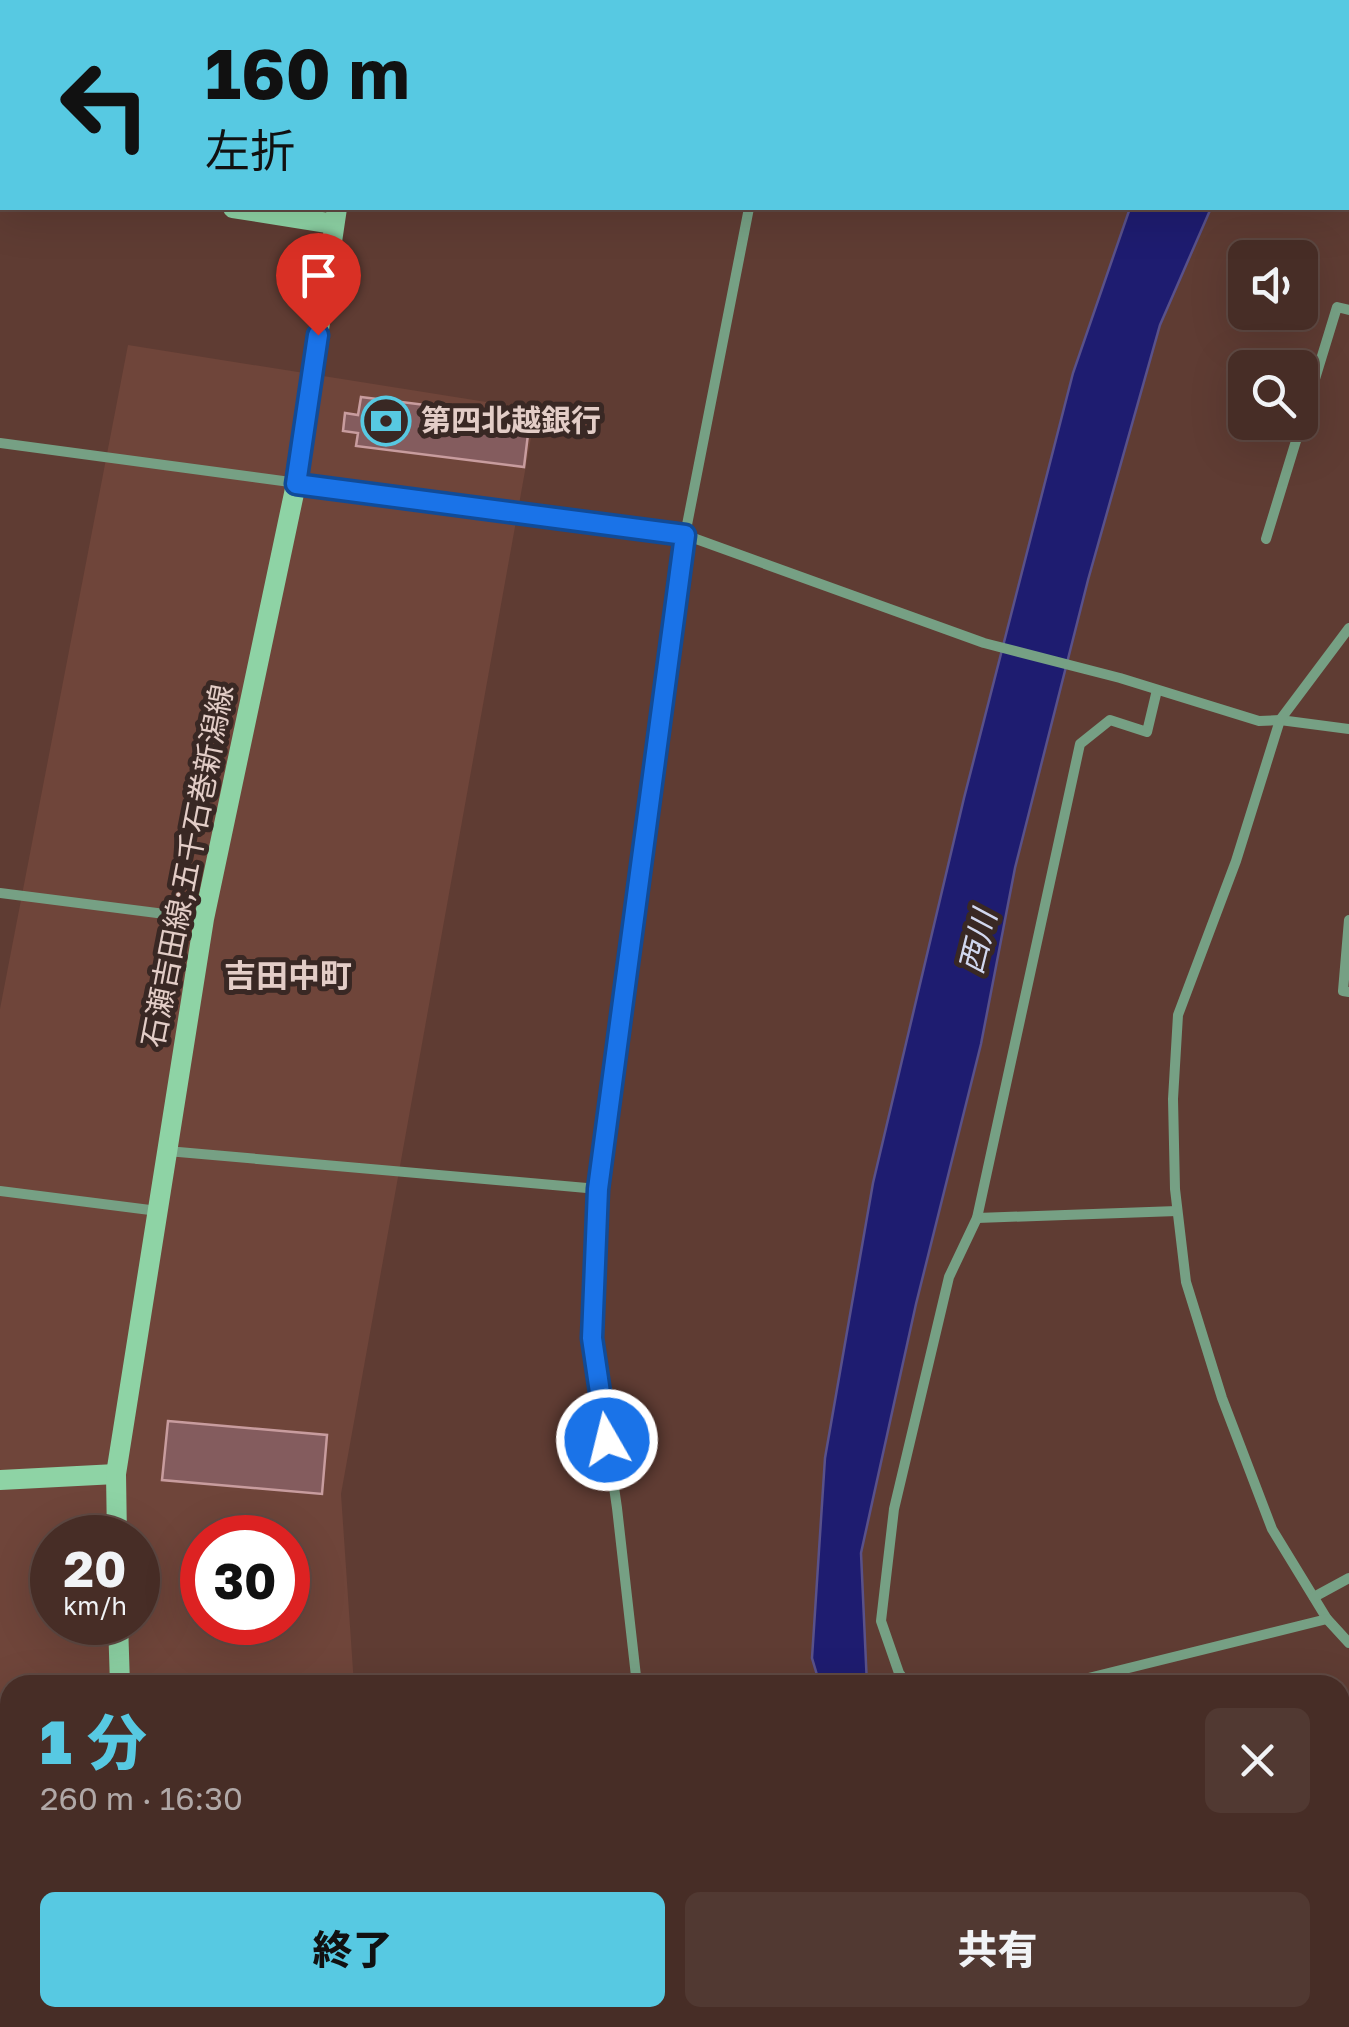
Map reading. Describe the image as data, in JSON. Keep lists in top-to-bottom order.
{
  "streets": {
    "main road": ["石瀬吉田線;五千石巻新潟線"]
  },
  "districts": ["吉田中町"],
  "water": ["西川"],
  "places": {
    "bank": ["第四北越銀行"]
  },
  "page": {
    "turn": ["160 m", "左折"],
    "speed": "20 km/h",
    "limit": "30",
    "heading": ["1 分", "260 m · 16:30"],
    "buttons": ["終了", "共有"]
  }
}
